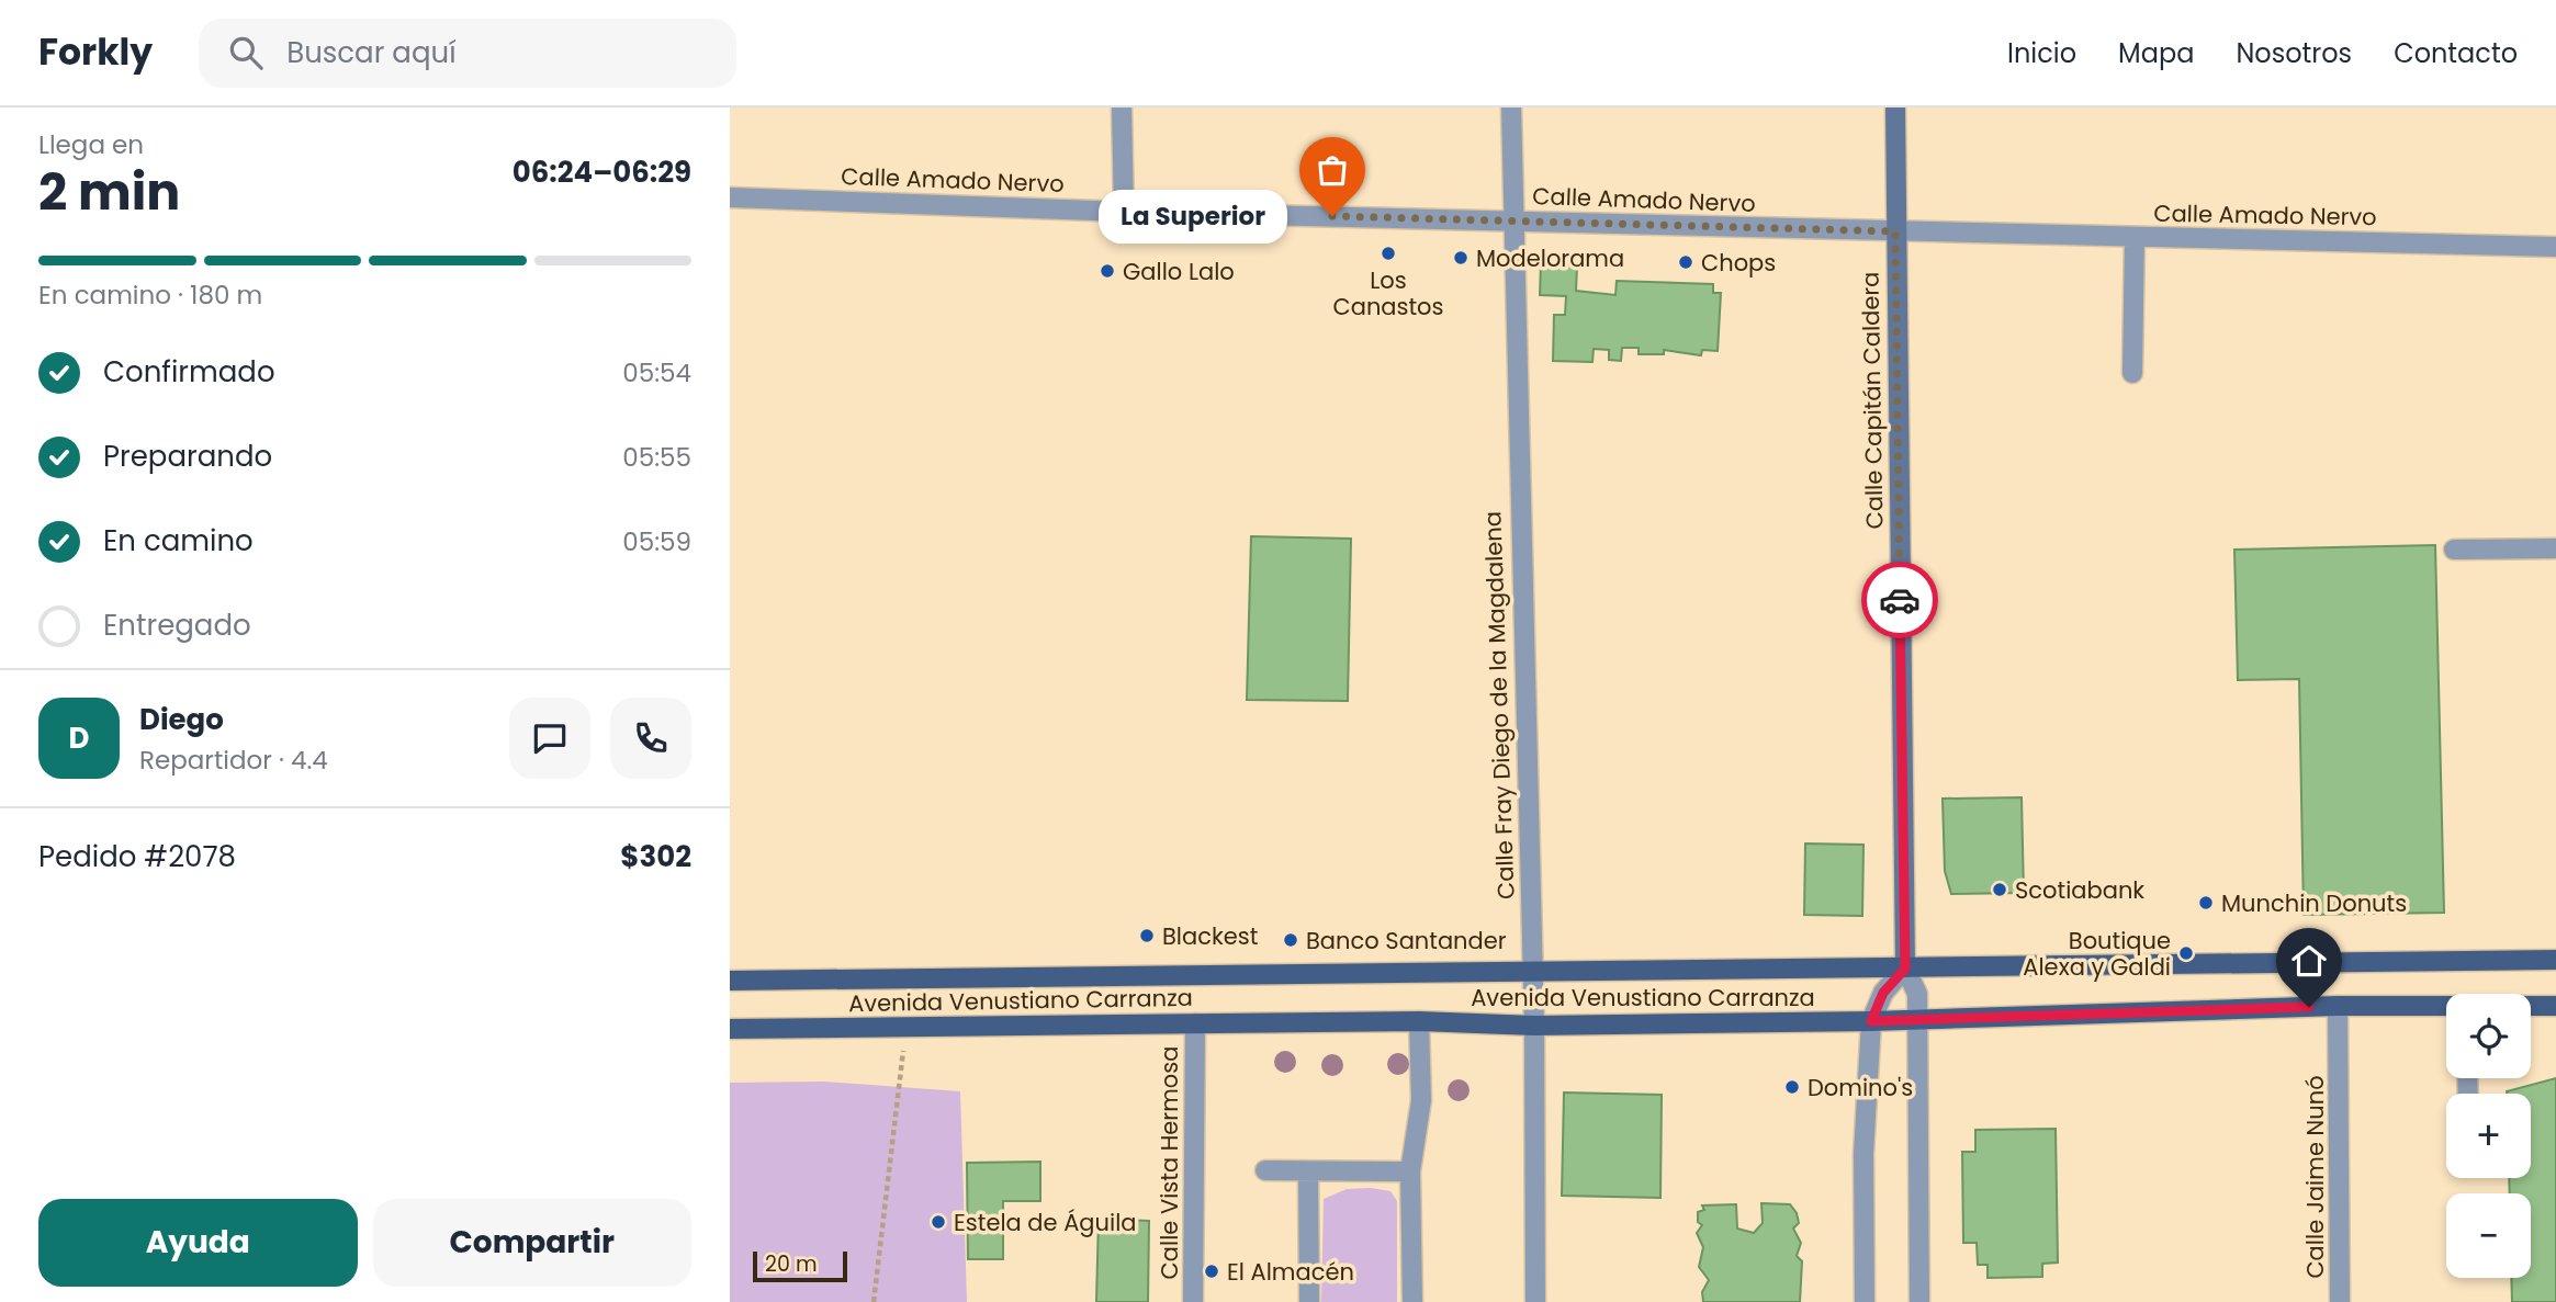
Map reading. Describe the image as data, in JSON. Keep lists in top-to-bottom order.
{
  "streets": {
    "main road": ["Calle Capitán Caldera", "Avenida Venustiano Carranza"],
    "street": [
      "Calle Amado Nervo",
      "Calle Fray Diego de la Magdalena",
      "Calle Vista Hermosa",
      "Calle Jaime Nunó"
    ]
  },
  "crossings": [
    ["Calle Amado Nervo", "Calle Capitán Caldera"],
    ["Calle Amado Nervo", "Calle Fray Diego de la Magdalena"],
    ["Calle Capitán Caldera", "Avenida Venustiano Carranza"],
    ["Calle Fray Diego de la Magdalena", "Avenida Venustiano Carranza"],
    ["Avenida Venustiano Carranza", "Calle Vista Hermosa"],
    ["Avenida Venustiano Carranza", "Calle Jaime Nunó"]
  ],
  "places": [
    "La Superior",
    "Los Canastos",
    "Modelorama",
    "Chops",
    "Gallo Lalo",
    "Scotiabank",
    "Munchin Donuts",
    "Blackest",
    "Banco Santander",
    "Boutique Alexa y Galdi",
    "Domino's",
    "Estela de Águila",
    "El Almacén"
  ],
  "scale_bar": "20 m",
  "page": {
    "header": "Forkly",
    "search": "Buscar aquí",
    "nav": [
      "Inicio",
      "Mapa",
      "Nosotros",
      "Contacto"
    ],
    "heading": ["2 min", "Llega en", "06:24–06:29"],
    "panel": [
      "Diego",
      "Repartidor · 4.4",
      "Pedido #2078",
      "$302"
    ],
    "bubble": "La Superior",
    "bar": "En camino · 180 m",
    "list": [
      ["Confirmado", "05:54"],
      ["Preparando", "05:55"],
      ["En camino", "05:59"],
      "Entregado"
    ],
    "round": "D",
    "map_buttons": ["+", "−"],
    "buttons": ["Ayuda", "Compartir"],
    "scale": "20 m"
  }
}
